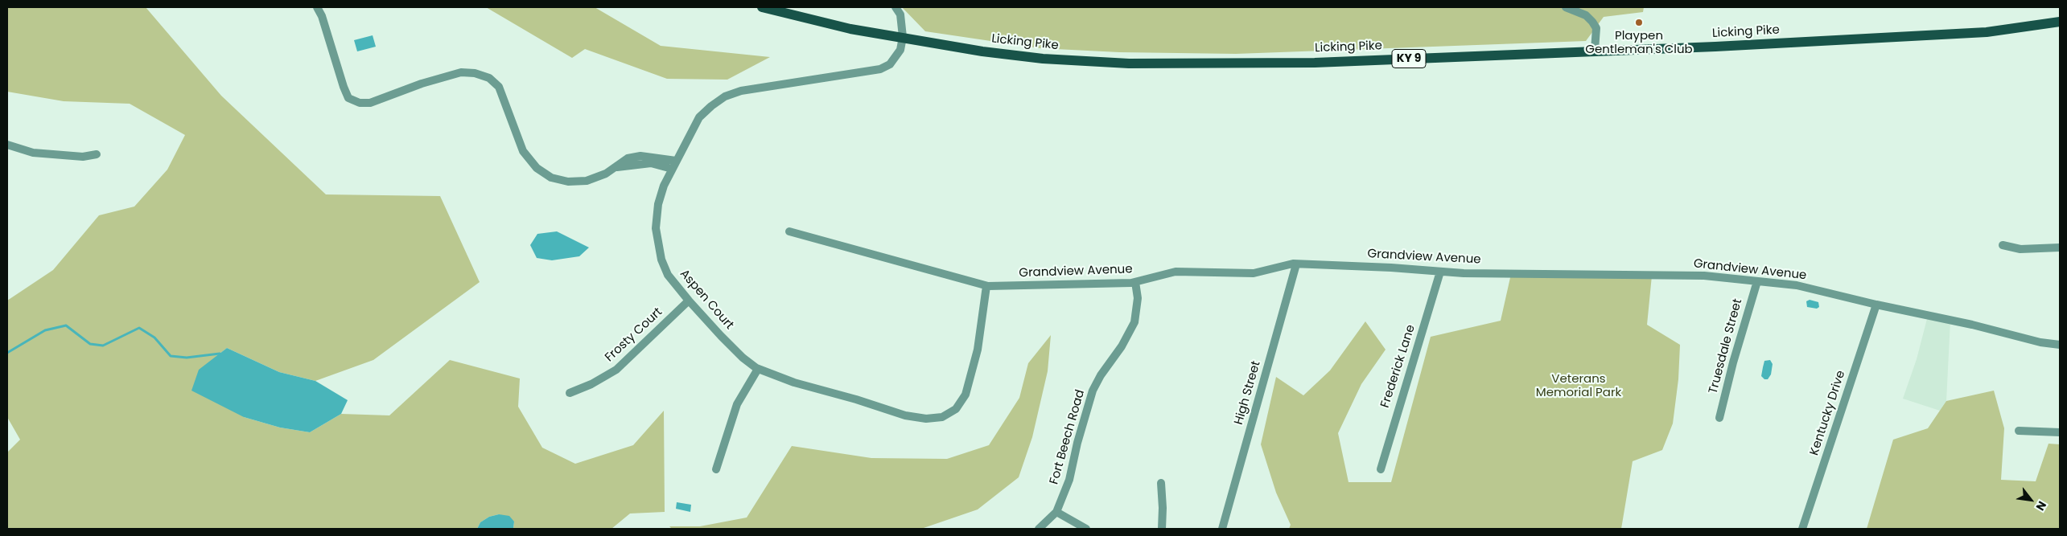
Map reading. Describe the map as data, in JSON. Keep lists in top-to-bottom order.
{
  "streets": {
    "main road": ["Licking Pike", "KY 9"],
    "street": [
      "Grandview Avenue",
      "Aspen Court",
      "Frosty Court",
      "Truesdale Street",
      "Frederick Lane",
      "High Street",
      "Kentucky Drive",
      "Fort Beech Road"
    ]
  },
  "crossings": [
    ["Licking Pike", "Aspen Court"],
    ["Grandview Avenue", "Aspen Court"],
    ["Grandview Avenue", "Truesdale Street"],
    ["Grandview Avenue", "Frederick Lane"],
    ["Grandview Avenue", "High Street"],
    ["Grandview Avenue", "Kentucky Drive"],
    ["Grandview Avenue", "Fort Beech Road"],
    ["Aspen Court", "Frosty Court"]
  ],
  "parks": ["Veterans Memorial Park"],
  "places": ["Playpen Gentleman's Club"],
  "north": "bottom right"
}
